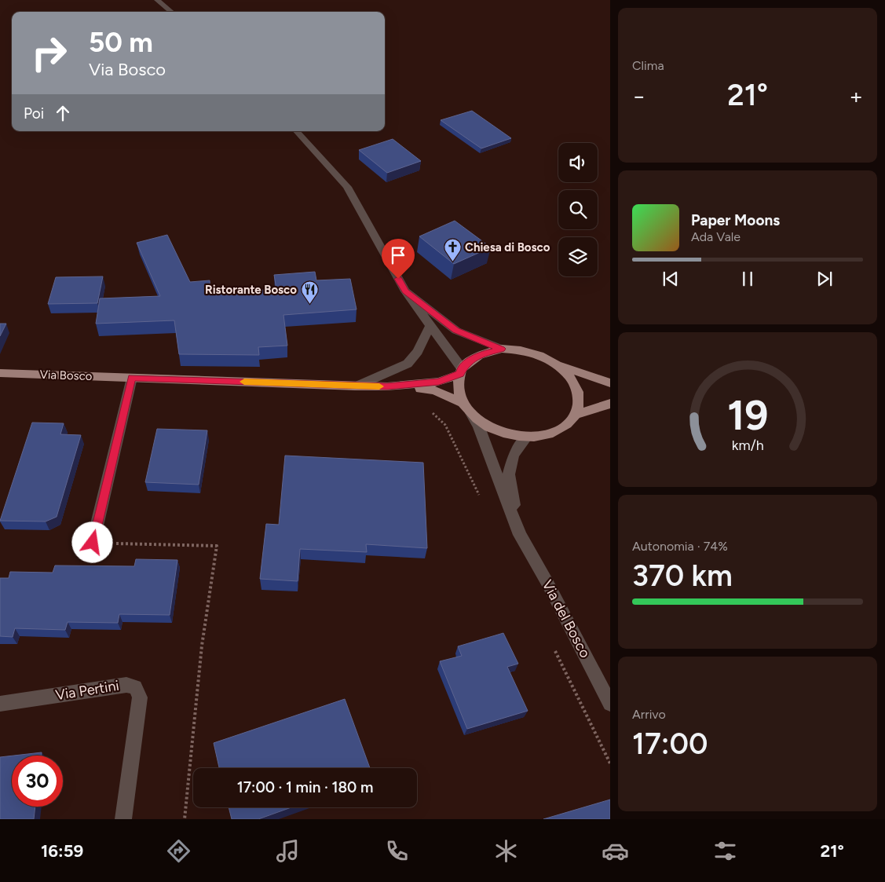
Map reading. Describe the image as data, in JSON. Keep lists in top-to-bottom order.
{
  "streets": {
    "main road": ["Via Bosco"],
    "street": ["Via del Bosco", "Via Pertini"]
  },
  "crossings": [
    ["Via Bosco", "Via del Bosco"]
  ],
  "places": {
    "church": ["Chiesa di Bosco"],
    "restaurant": ["Ristorante Bosco"]
  },
  "page": {
    "tile": [
      "Clima",
      ["Autonomia · 74%", "370 km"],
      ["Arrivo", "17:00"]
    ],
    "turn": ["50 m", "Via Bosco"],
    "heat": ["−", "21°", "+"],
    "then": "Poi",
    "song": ["Paper Moons", "Ada Vale"],
    "limit": "30",
    "trip": "17:00 · 1 min · 180 m",
    "tabs": ["16:59", "21°"],
    "gauge": ["19", "km/h"]
  }
}
